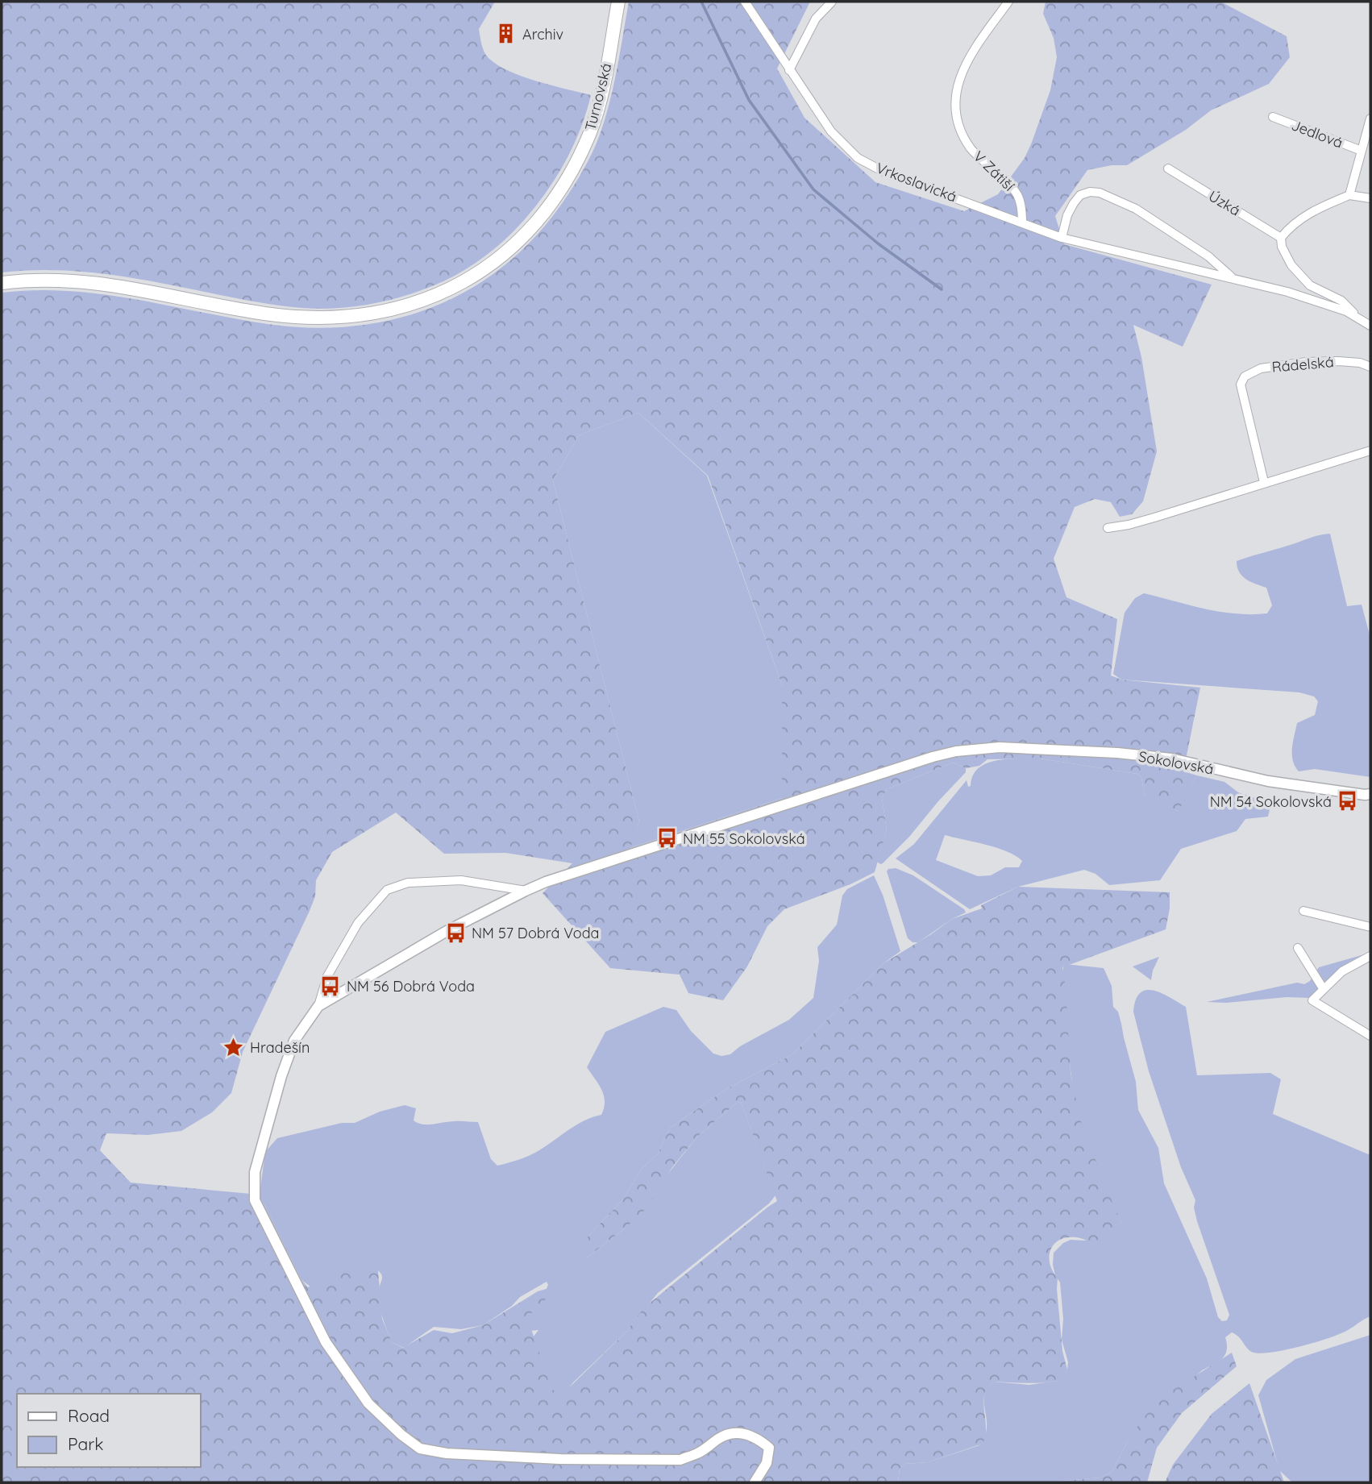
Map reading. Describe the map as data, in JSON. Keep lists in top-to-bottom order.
{
  "streets": {
    "main road": ["Turnovská"],
    "street": [
      "Jedlová",
      "V Zátiší",
      "Vrkoslavická",
      "Úzká",
      "Rádelská",
      "Sokolovská"
    ]
  },
  "crossings": [
    ["V Zátiší", "Vrkoslavická"]
  ],
  "places": {
    "building": ["Archiv"],
    "bus stop": [
      "NM 54 Sokolovská",
      "NM 55 Sokolovská",
      "NM 57 Dobrá Voda",
      "NM 56 Dobrá Voda"
    ],
    "place": ["Hradešín"]
  },
  "legend": ["Road", "Park"]
}
